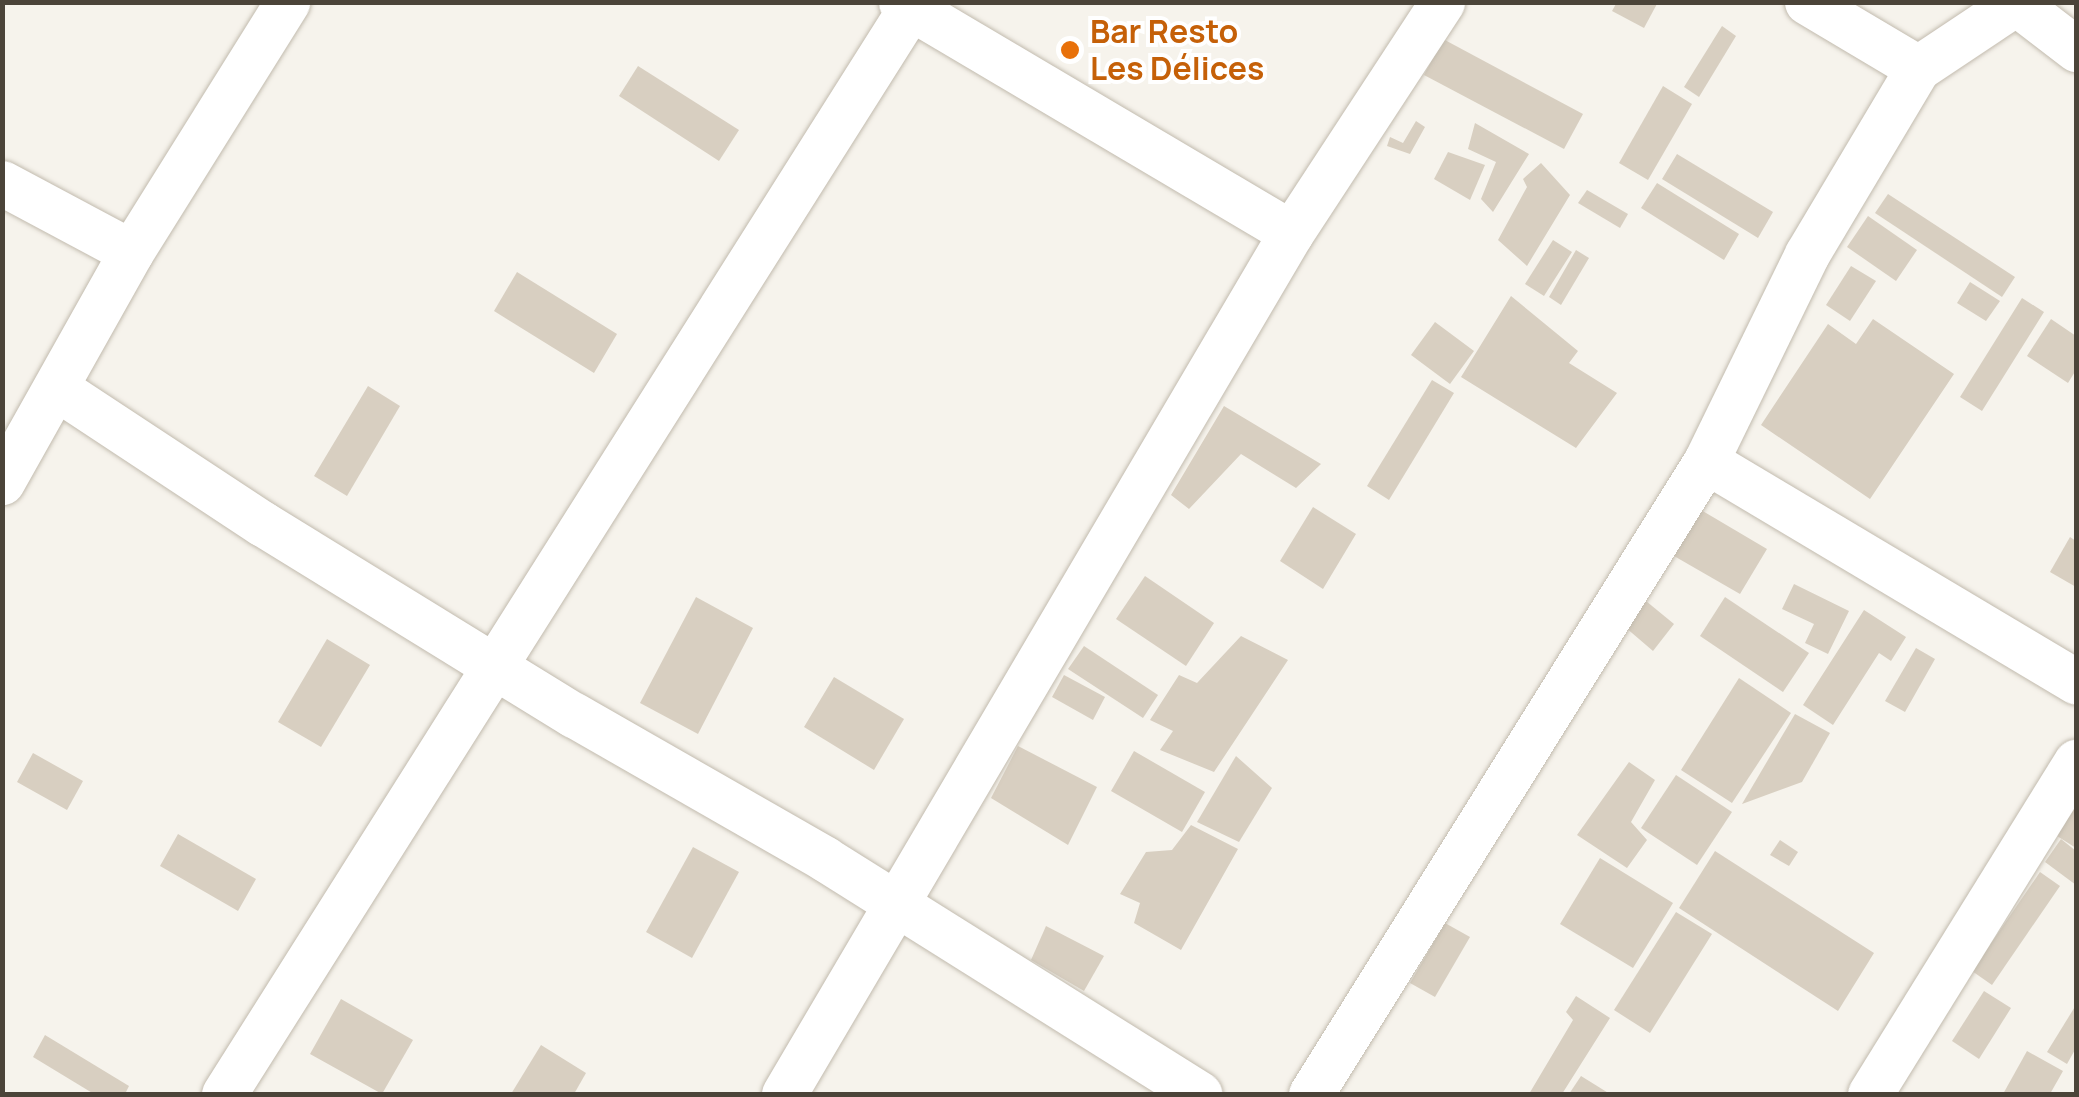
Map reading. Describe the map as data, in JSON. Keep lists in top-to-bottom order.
{
  "places": ["Bar Resto Les Délices"]
}
